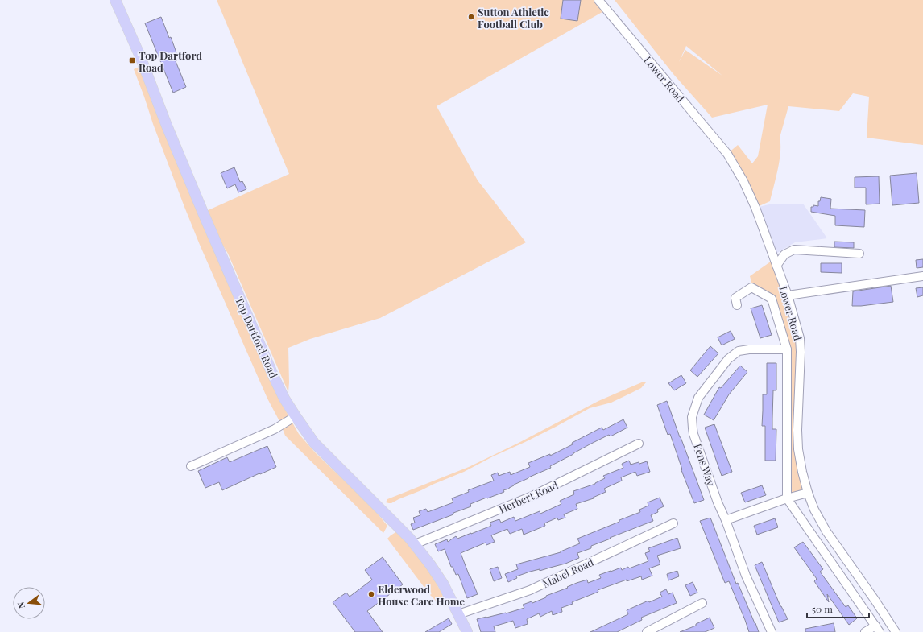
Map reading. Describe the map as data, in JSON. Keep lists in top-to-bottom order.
{
  "streets": {
    "main road": ["Top Dartford Road"],
    "street": [
      "Lower Road",
      "Fens Way",
      "Herbert Road",
      "Mabel Road"
    ]
  },
  "crossings": [
    ["Lower Road", "Fens Way"],
    ["Top Dartford Road", "Herbert Road"],
    ["Top Dartford Road", "Mabel Road"]
  ],
  "places": {
    "other": ["Sutton Athletic Football Club", "Elderwood House Care Home"],
    "transit": ["Top Dartford Road"]
  },
  "scale_bar": "50 m",
  "north": "left"
}
